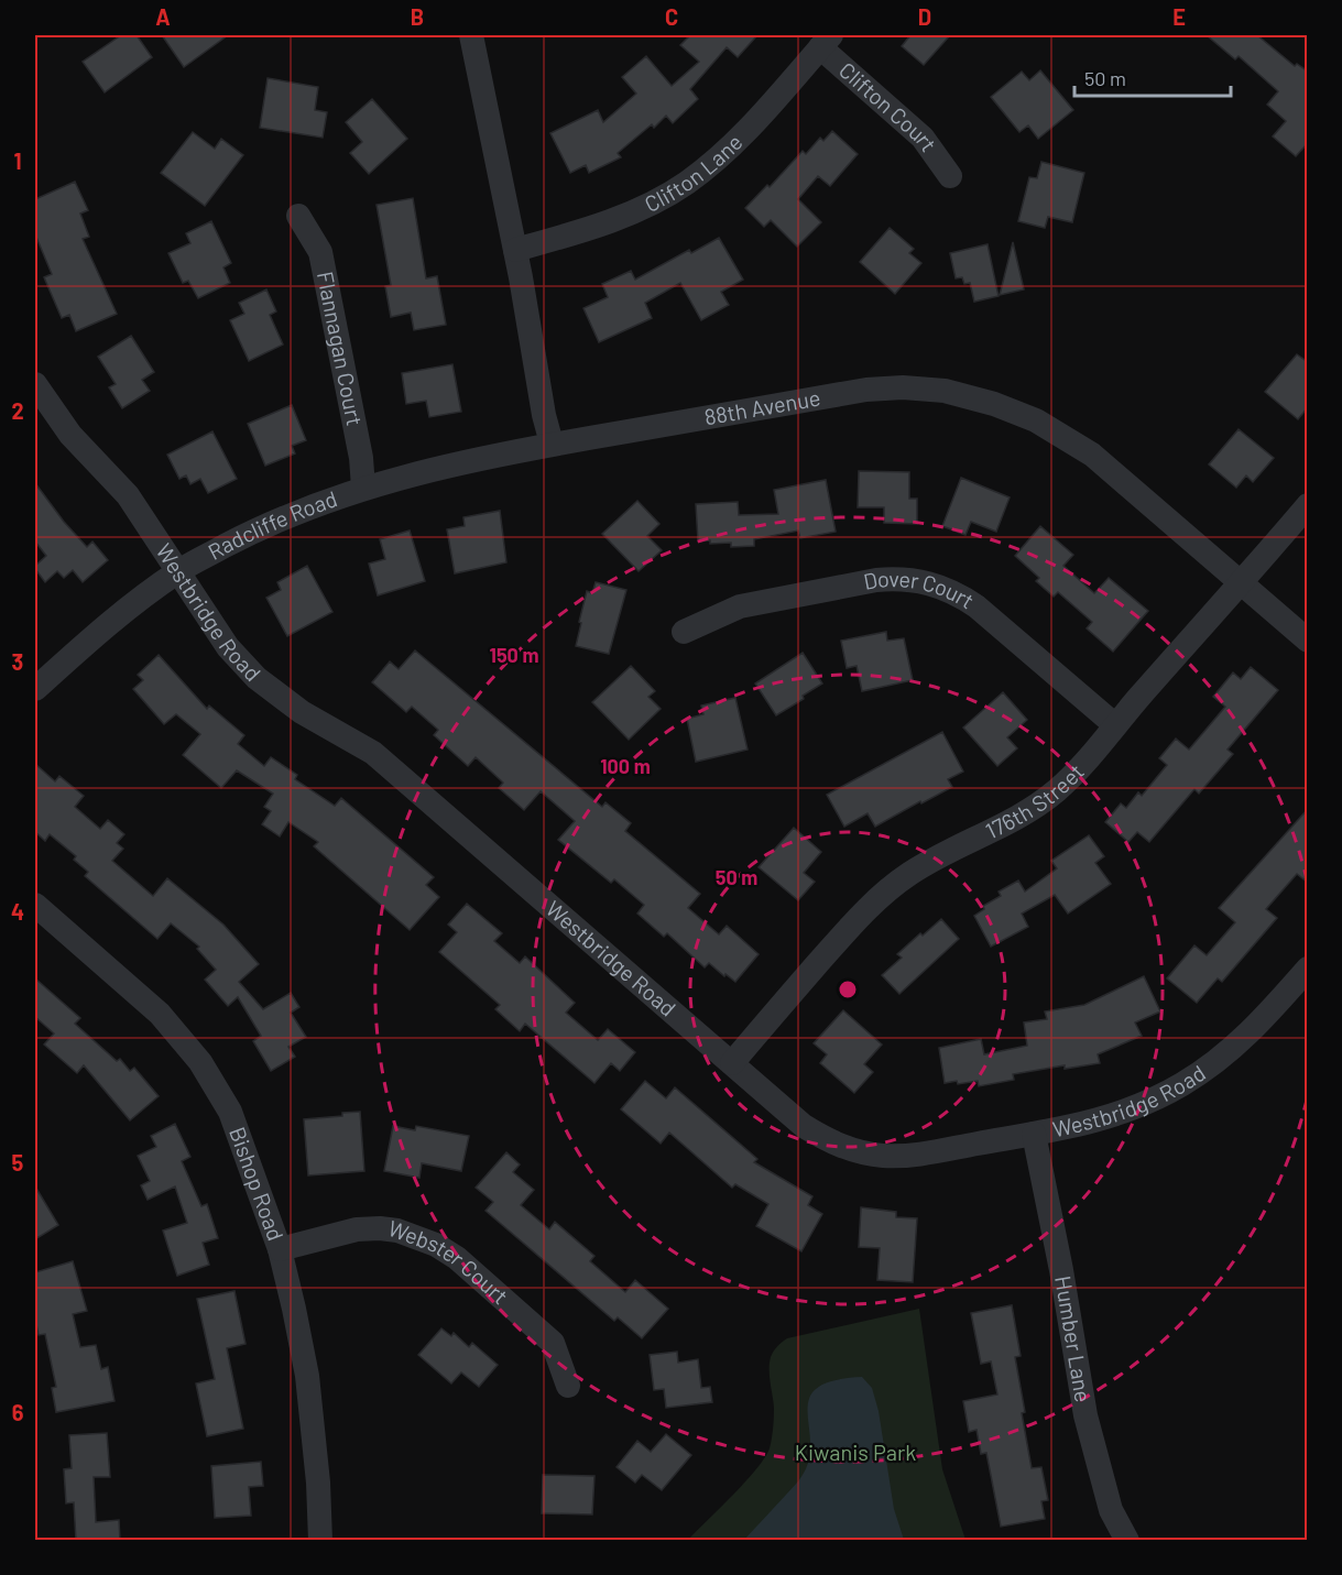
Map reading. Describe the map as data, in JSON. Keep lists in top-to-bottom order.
{
  "streets": {
    "street": [
      "Clifton Court",
      "Clifton Lane",
      "Flannagan Court",
      "88th Avenue",
      "Radcliffe Road",
      "Dover Court",
      "Westbridge Road",
      "176th Street",
      "Bishop Road",
      "Webster Court",
      "Humber Lane"
    ]
  },
  "crossings": [
    ["Clifton Court", "Clifton Lane"],
    ["Flannagan Court", "Radcliffe Road"],
    ["88th Avenue", "Radcliffe Road"],
    ["88th Avenue", "176th Street"],
    ["Radcliffe Road", "Westbridge Road"],
    ["Dover Court", "176th Street"],
    ["Westbridge Road", "176th Street"],
    ["Westbridge Road", "Humber Lane"],
    ["Bishop Road", "Webster Court"]
  ],
  "parks": ["Kiwanis Park"],
  "scale_bar": "50 m",
  "grid": {
    "columns": [
      "A",
      "B",
      "C",
      "D",
      "E"
    ],
    "rows": [
      "1",
      "2",
      "3",
      "4",
      "5",
      "6"
    ]
  },
  "rings": ["150 m", "100 m", "50 m"]
}
